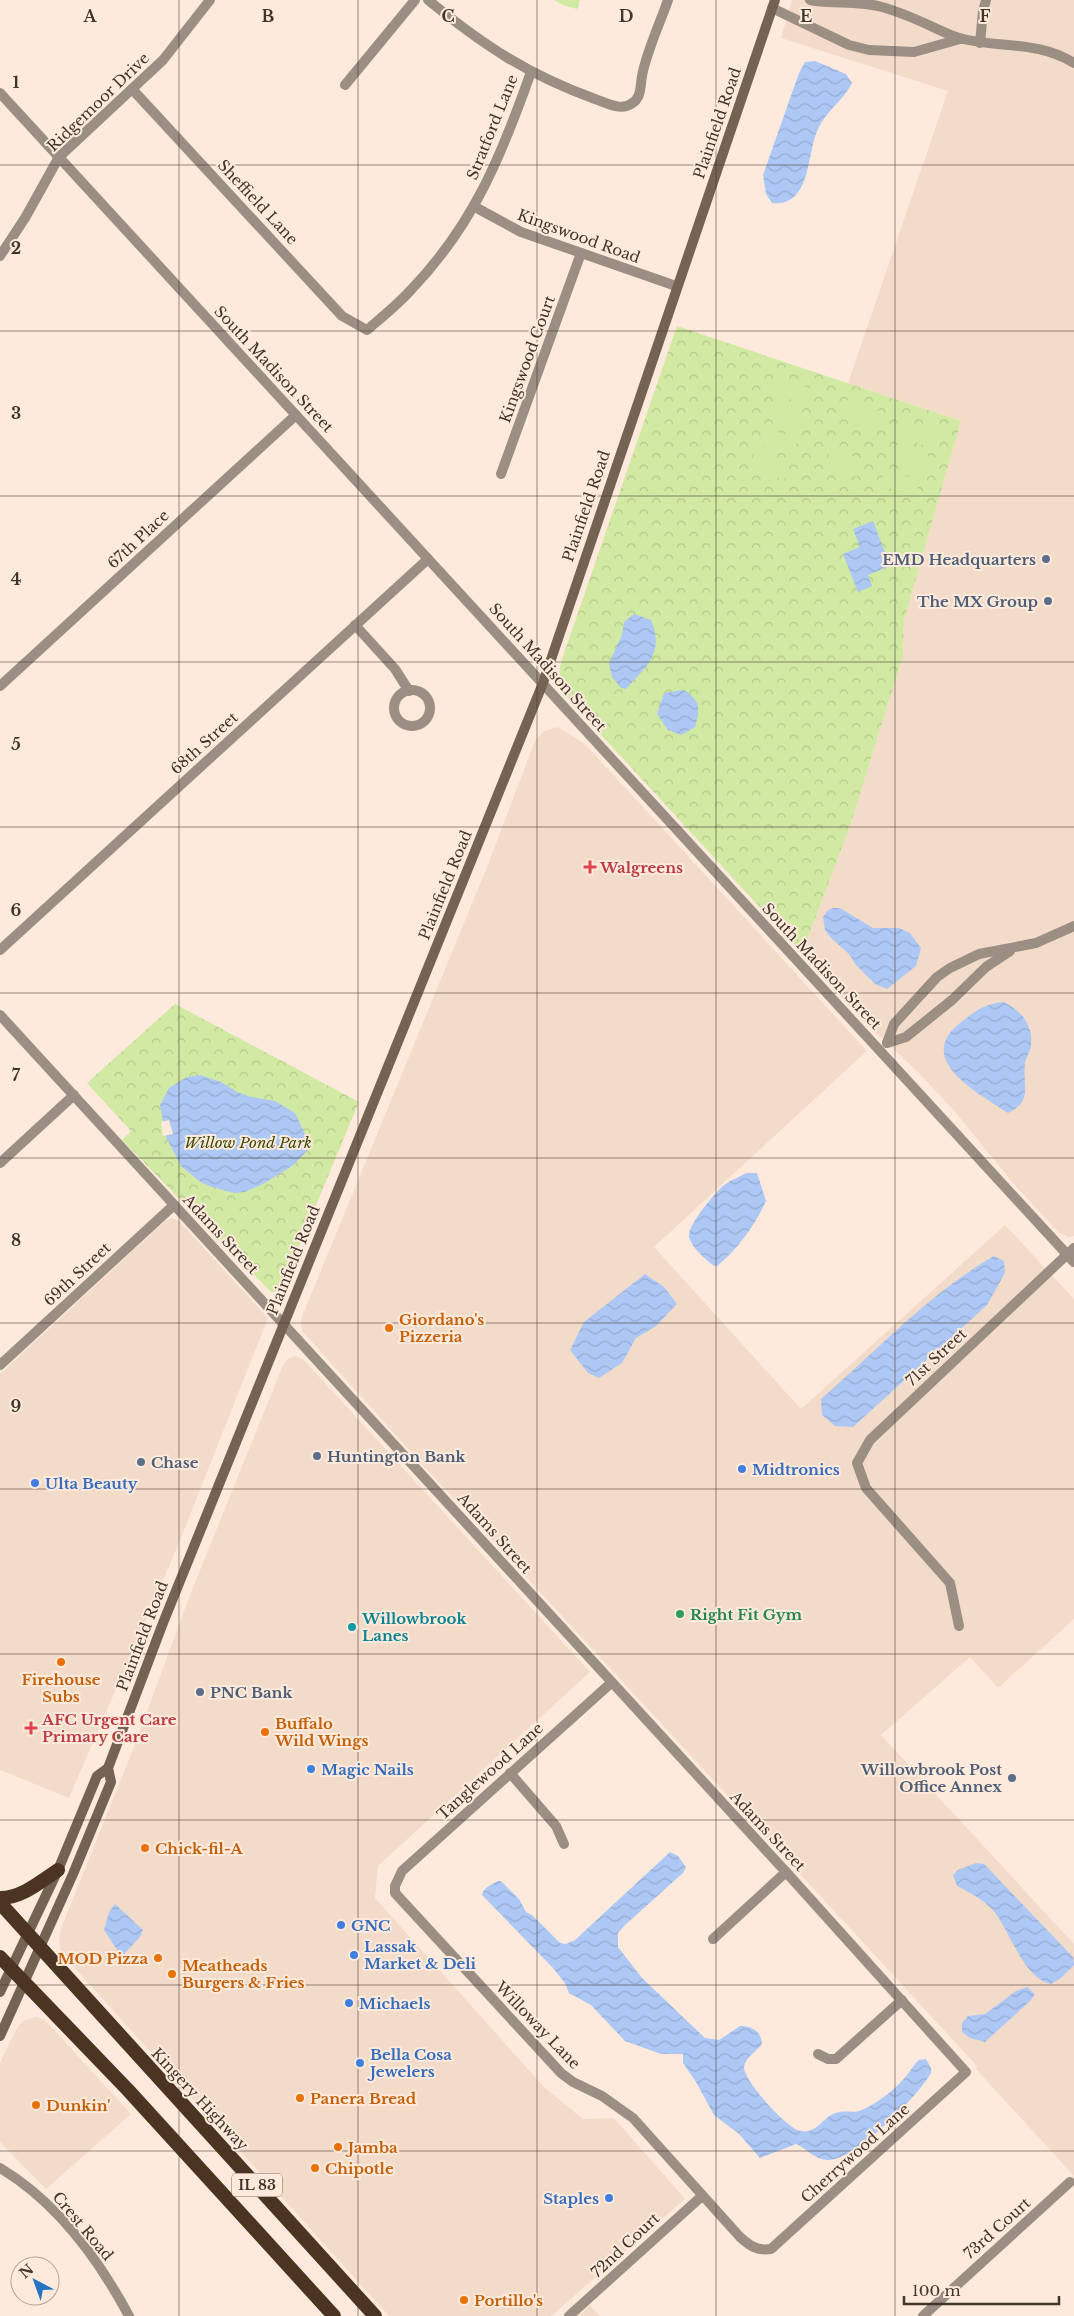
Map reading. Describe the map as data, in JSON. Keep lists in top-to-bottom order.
{
  "streets": {
    "highway": ["Kingery Highway", "IL 83"],
    "main road": ["Plainfield Road"],
    "street": [
      "Ridgemoor Drive",
      "Stratford Lane",
      "Sheffield Lane",
      "Kingswood Road",
      "Kingswood Court",
      "South Madison Street",
      "67th Place",
      "68th Street",
      "Adams Street",
      "69th Street",
      "71st Street",
      "Tanglewood Lane",
      "Willoway Lane",
      "Cherrywood Lane",
      "Crest Road",
      "73rd Court",
      "72nd Court"
    ]
  },
  "crossings": [
    ["Ridgemoor Drive", "Sheffield Lane"],
    ["Ridgemoor Drive", "South Madison Street"],
    ["Plainfield Road", "Kingswood Road"],
    ["Plainfield Road", "South Madison Street"],
    ["Plainfield Road", "Adams Street"],
    ["Plainfield Road", "Kingery Highway"],
    ["Plainfield Road", "IL 83"],
    ["Stratford Lane", "Sheffield Lane"],
    ["Stratford Lane", "Kingswood Road"],
    ["Kingswood Road", "Kingswood Court"],
    ["South Madison Street", "67th Place"],
    ["South Madison Street", "68th Street"],
    ["South Madison Street", "71st Street"],
    ["Adams Street", "69th Street"],
    ["Adams Street", "Tanglewood Lane"],
    ["Adams Street", "Cherrywood Lane"],
    ["Tanglewood Lane", "Willoway Lane"],
    ["Willoway Lane", "Cherrywood Lane"],
    ["Willoway Lane", "72nd Court"]
  ],
  "parks": ["Willow Pond Park"],
  "places": {
    "other": [
      "EMD Headquarters",
      "The MX Group",
      "Giordano's Pizzeria",
      "Huntington Bank",
      "Chase",
      "Midtronics",
      "Ulta Beauty",
      "Right Fit Gym",
      "Willowbrook Lanes",
      "Firehouse Subs",
      "PNC Bank",
      "Buffalo Wild Wings",
      "Magic Nails",
      "Willowbrook Post Office Annex",
      "Chick-fil-A",
      "GNC",
      "Lassak Market & Deli",
      "MOD Pizza",
      "Meatheads Burgers & Fries",
      "Michaels",
      "Bella Cosa Jewelers",
      "Panera Bread",
      "Dunkin'",
      "Jamba",
      "Chipotle",
      "Staples",
      "Portillo's"
    ],
    "health": ["Walgreens", "AFC Urgent Care Primary Care"]
  },
  "scale_bar": "100 m",
  "north": "top left",
  "grid": {
    "columns": [
      "A",
      "B",
      "C",
      "D",
      "E",
      "F"
    ],
    "rows": [
      "1",
      "2",
      "3",
      "4",
      "5",
      "6",
      "7",
      "8",
      "9"
    ]
  }
}
